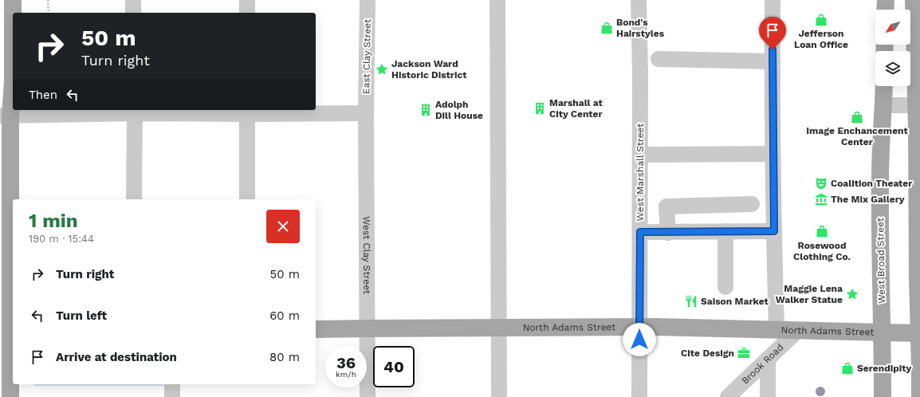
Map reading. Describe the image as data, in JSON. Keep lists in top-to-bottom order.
{
  "streets": {
    "main road": ["West Broad Street", "North Adams Street"],
    "street": [
      "East Clay Street",
      "West Marshall Street",
      "West Clay Street",
      "Brook Road"
    ]
  },
  "crossings": [
    ["East Clay Street", "West Clay Street"],
    ["West Marshall Street", "North Adams Street"],
    ["West Clay Street", "North Adams Street"],
    ["West Broad Street", "North Adams Street"],
    ["North Adams Street", "Brook Road"]
  ],
  "places": {
    "shop": [
      "Jefferson Loan Office",
      "Bond's Hairstyles",
      "Image Enchancement Center",
      "Rosewood Clothing Co.",
      "Serendipity"
    ],
    "place": ["Jackson Ward Historic District", "Maggie Lena Walker Statue"],
    "building": ["Marshall at City Center", "Adolph Dill House"],
    "theatre": ["Coalition Theater"],
    "museum": ["The Mix Gallery"],
    "restaurant": ["Saison Market"],
    "office": ["Cite Design"]
  },
  "north": "bottom left",
  "page": {
    "turn": ["50 m", "Turn right"],
    "then": "Then",
    "heading": ["1 min", "190 m · 15:44"],
    "list": [
      {
        "name": "Turn right",
        "value": "50 m"
      },
      {
        "name": "Turn left",
        "value": "60 m"
      },
      {
        "name": "Arrive at destination",
        "value": "80 m"
      }
    ],
    "speed": "36 km/h",
    "limit": "40"
  }
}
